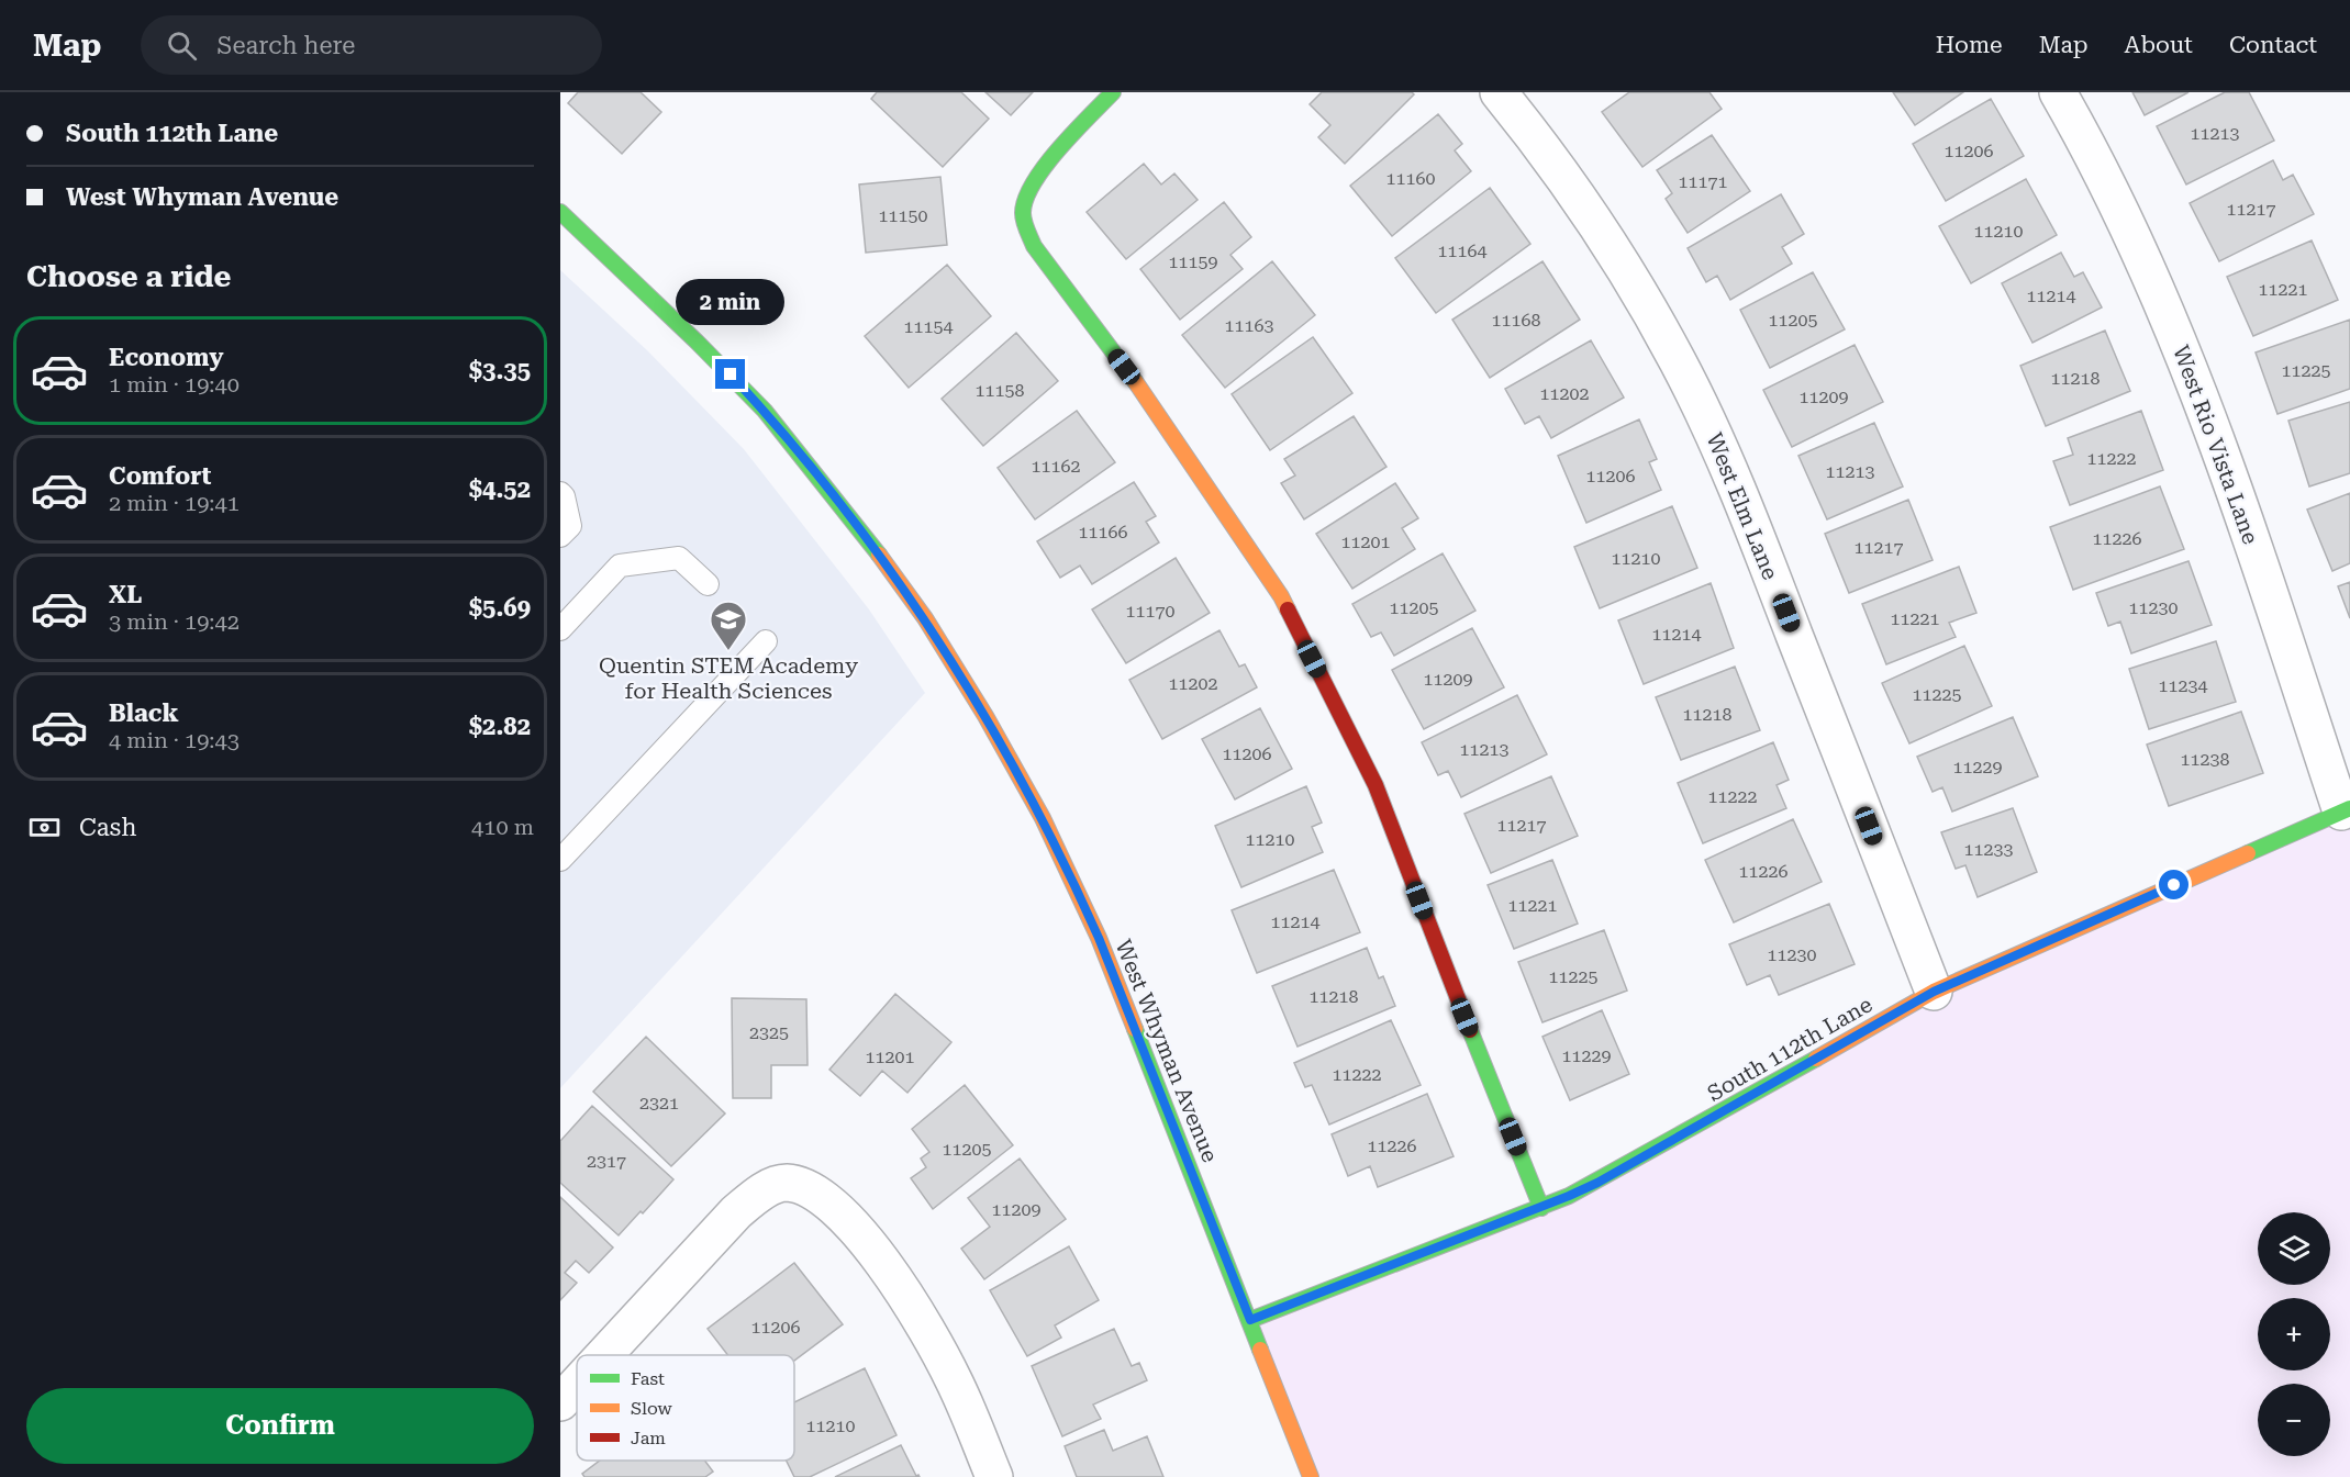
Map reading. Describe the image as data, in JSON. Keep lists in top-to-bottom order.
{
  "streets": {
    "street": [
      "West Rio Vista Lane",
      "West Elm Lane",
      "South 112th Lane",
      "West Whyman Avenue"
    ]
  },
  "crossings": [
    ["West Rio Vista Lane", "South 112th Lane"],
    ["West Elm Lane", "South 112th Lane"],
    ["South 112th Lane", "West Whyman Avenue"]
  ],
  "places": {
    "school or university": ["Quentin STEM Academy for Health Sciences"]
  },
  "house_numbers": [
    "11213",
    "11206",
    "11160",
    "11171",
    "11217",
    "11150",
    "11210",
    "11164",
    "11159",
    "11221",
    "11214",
    "11168",
    "11205",
    "11163",
    "11154",
    "11225",
    "11218",
    "11158",
    "11202",
    "11209",
    "11222",
    "11162",
    "11213",
    "11206",
    "11166",
    "11226",
    "11201",
    "11217",
    "11210",
    "11205",
    "11230",
    "11170",
    "11221",
    "11214",
    "11209",
    "11202",
    "11234",
    "11225",
    "11218",
    "11213",
    "11206",
    "11238",
    "11229",
    "11222",
    "11217",
    "11210",
    "11233",
    "11226",
    "11221",
    "11214",
    "11230",
    "11225",
    "11218",
    "2325",
    "11229",
    "11201",
    "11222",
    "2321",
    "11226",
    "11205",
    "2317",
    "11209",
    "11206",
    "11210"
  ],
  "legend": ["Fast", "Slow", "Jam"],
  "page": {
    "header": "Map",
    "search": "Search here",
    "nav": [
      "Home",
      "Map",
      "About",
      "Contact"
    ],
    "banner": ["South 112th Lane", "West Whyman Avenue"],
    "heading": "Choose a ride",
    "bubble": "2 min",
    "list": [
      {
        "name": "Economy",
        "note": "1 min · 19:40",
        "value": "$3.35"
      },
      {
        "name": "Comfort",
        "note": "2 min · 19:41",
        "value": "$4.52"
      },
      {
        "name": "XL",
        "note": "3 min · 19:42",
        "value": "$5.69"
      },
      {
        "name": "Black",
        "note": "4 min · 19:43",
        "value": "$2.82"
      }
    ],
    "pay": ["Cash", "410 m"],
    "map_buttons": ["+", "−"],
    "buttons": "Confirm"
  }
}
